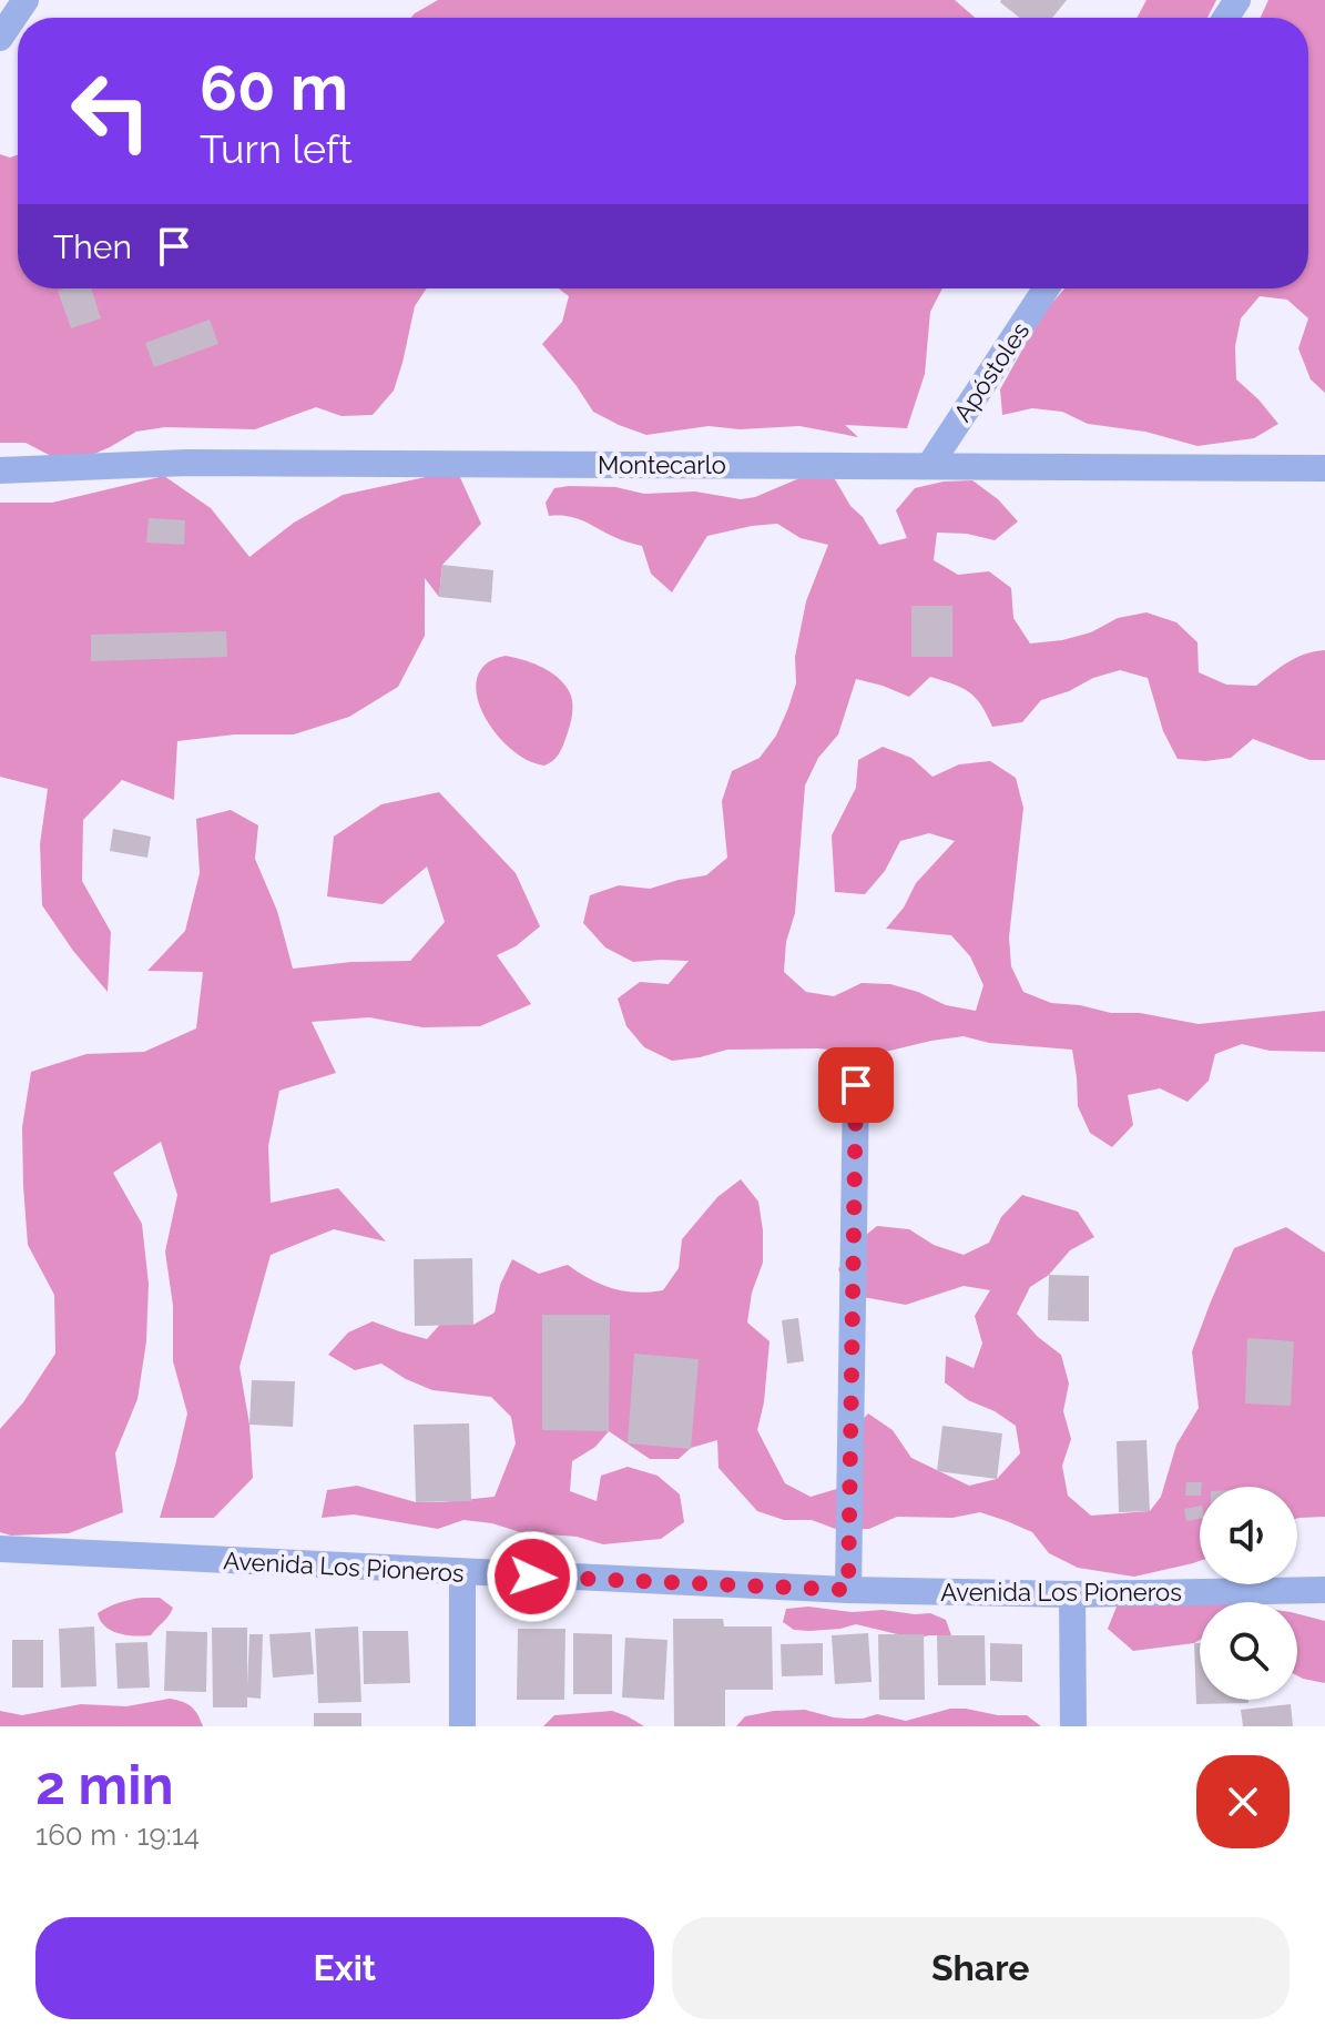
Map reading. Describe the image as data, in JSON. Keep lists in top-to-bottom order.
{
  "streets": {
    "street": ["Apóstoles", "Montecarlo", "Avenida Los Pioneros"]
  },
  "crossings": [
    ["Apóstoles", "Montecarlo"]
  ],
  "page": {
    "turn": ["60 m", "Turn left"],
    "then": "Then",
    "heading": ["2 min", "160 m · 19:14"],
    "buttons": ["Exit", "Share"]
  }
}
